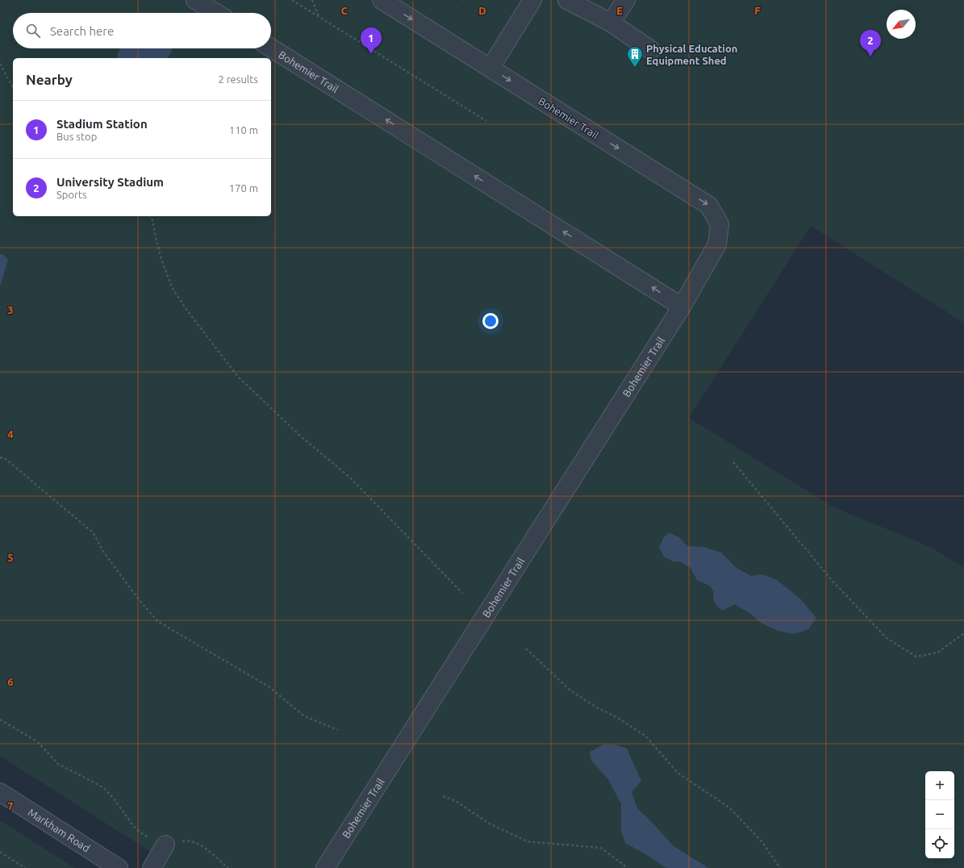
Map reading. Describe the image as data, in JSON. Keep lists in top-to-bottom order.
{
  "streets": {
    "street": ["Bohemier Trail", "Markham Road"]
  },
  "places": {
    "building": ["Physical Education Equipment Shed"]
  },
  "north": "bottom left",
  "page": {
    "search": "Search here",
    "pins": ["1", "2"],
    "heading": ["Nearby", "2 results"],
    "list": [
      {
        "mark": "1",
        "name": "Stadium Station",
        "note": "Bus stop",
        "value": "110 m"
      },
      {
        "mark": "2",
        "name": "University Stadium",
        "note": "Sports",
        "value": "170 m"
      }
    ],
    "map_buttons": ["+", "−"]
  },
  "grid": {
    "columns": [
      "C",
      "D",
      "E",
      "F"
    ],
    "rows": [
      "3",
      "4",
      "5",
      "6",
      "7"
    ]
  }
}
